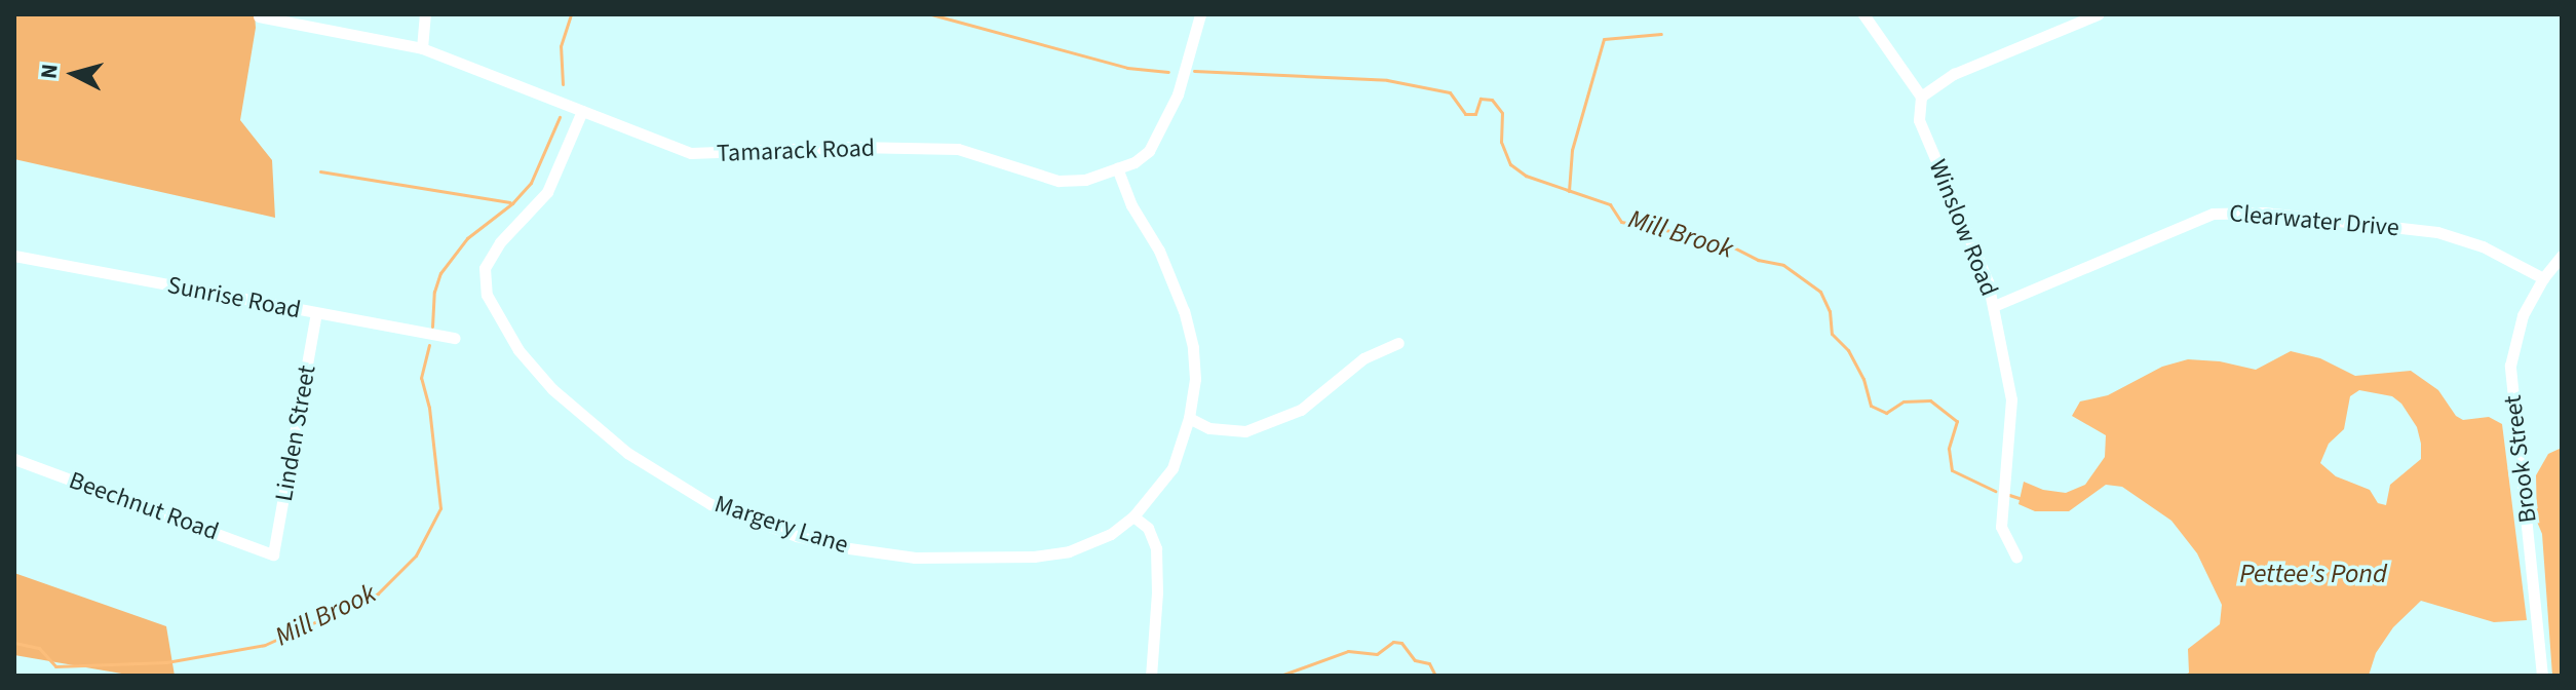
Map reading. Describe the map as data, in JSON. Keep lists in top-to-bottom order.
{
  "streets": {
    "street": [
      "Tamarack Road",
      "Clearwater Drive",
      "Winslow Road",
      "Sunrise Road",
      "Linden Street",
      "Brook Street",
      "Beechnut Road",
      "Margery Lane"
    ]
  },
  "crossings": [
    ["Tamarack Road", "Margery Lane"],
    ["Clearwater Drive", "Winslow Road"],
    ["Clearwater Drive", "Brook Street"],
    ["Sunrise Road", "Linden Street"],
    ["Linden Street", "Beechnut Road"]
  ],
  "water": ["Mill Brook", "Pettee's Pond"],
  "north": "left"
}
